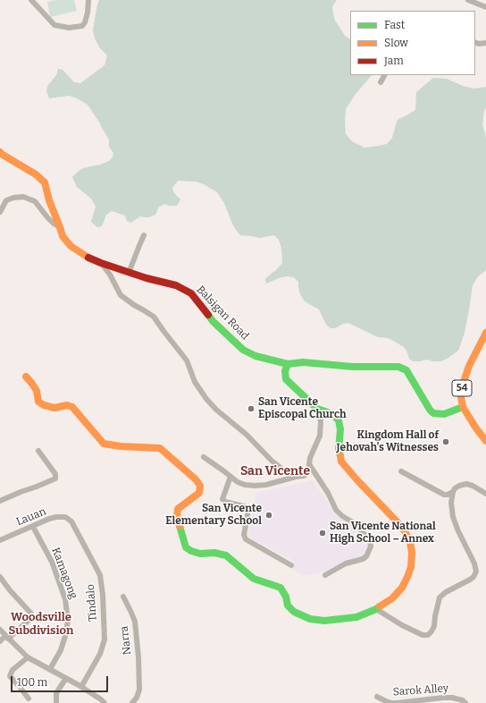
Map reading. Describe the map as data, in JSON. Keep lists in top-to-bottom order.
{
  "streets": {
    "main road": ["Balsigan Road", "54"],
    "street": [
      "Lauan",
      "Kamagong",
      "Tindalo",
      "Narra",
      "Sarok Alley"
    ]
  },
  "crossings": [
    ["Balsigan Road", "54"],
    ["Lauan", "Kamagong"],
    ["Lauan", "Tindalo"]
  ],
  "districts": ["San Vicente", "Woodsville Subdivision"],
  "places": [
    "San Vicente Episcopal Church",
    "Kingdom Hall of Jehovah's Witnesses",
    "San Vicente Elementary School",
    "San Vicente National High School – Annex"
  ],
  "legend": ["Fast", "Slow", "Jam"],
  "scale_bar": "100 m"
}
